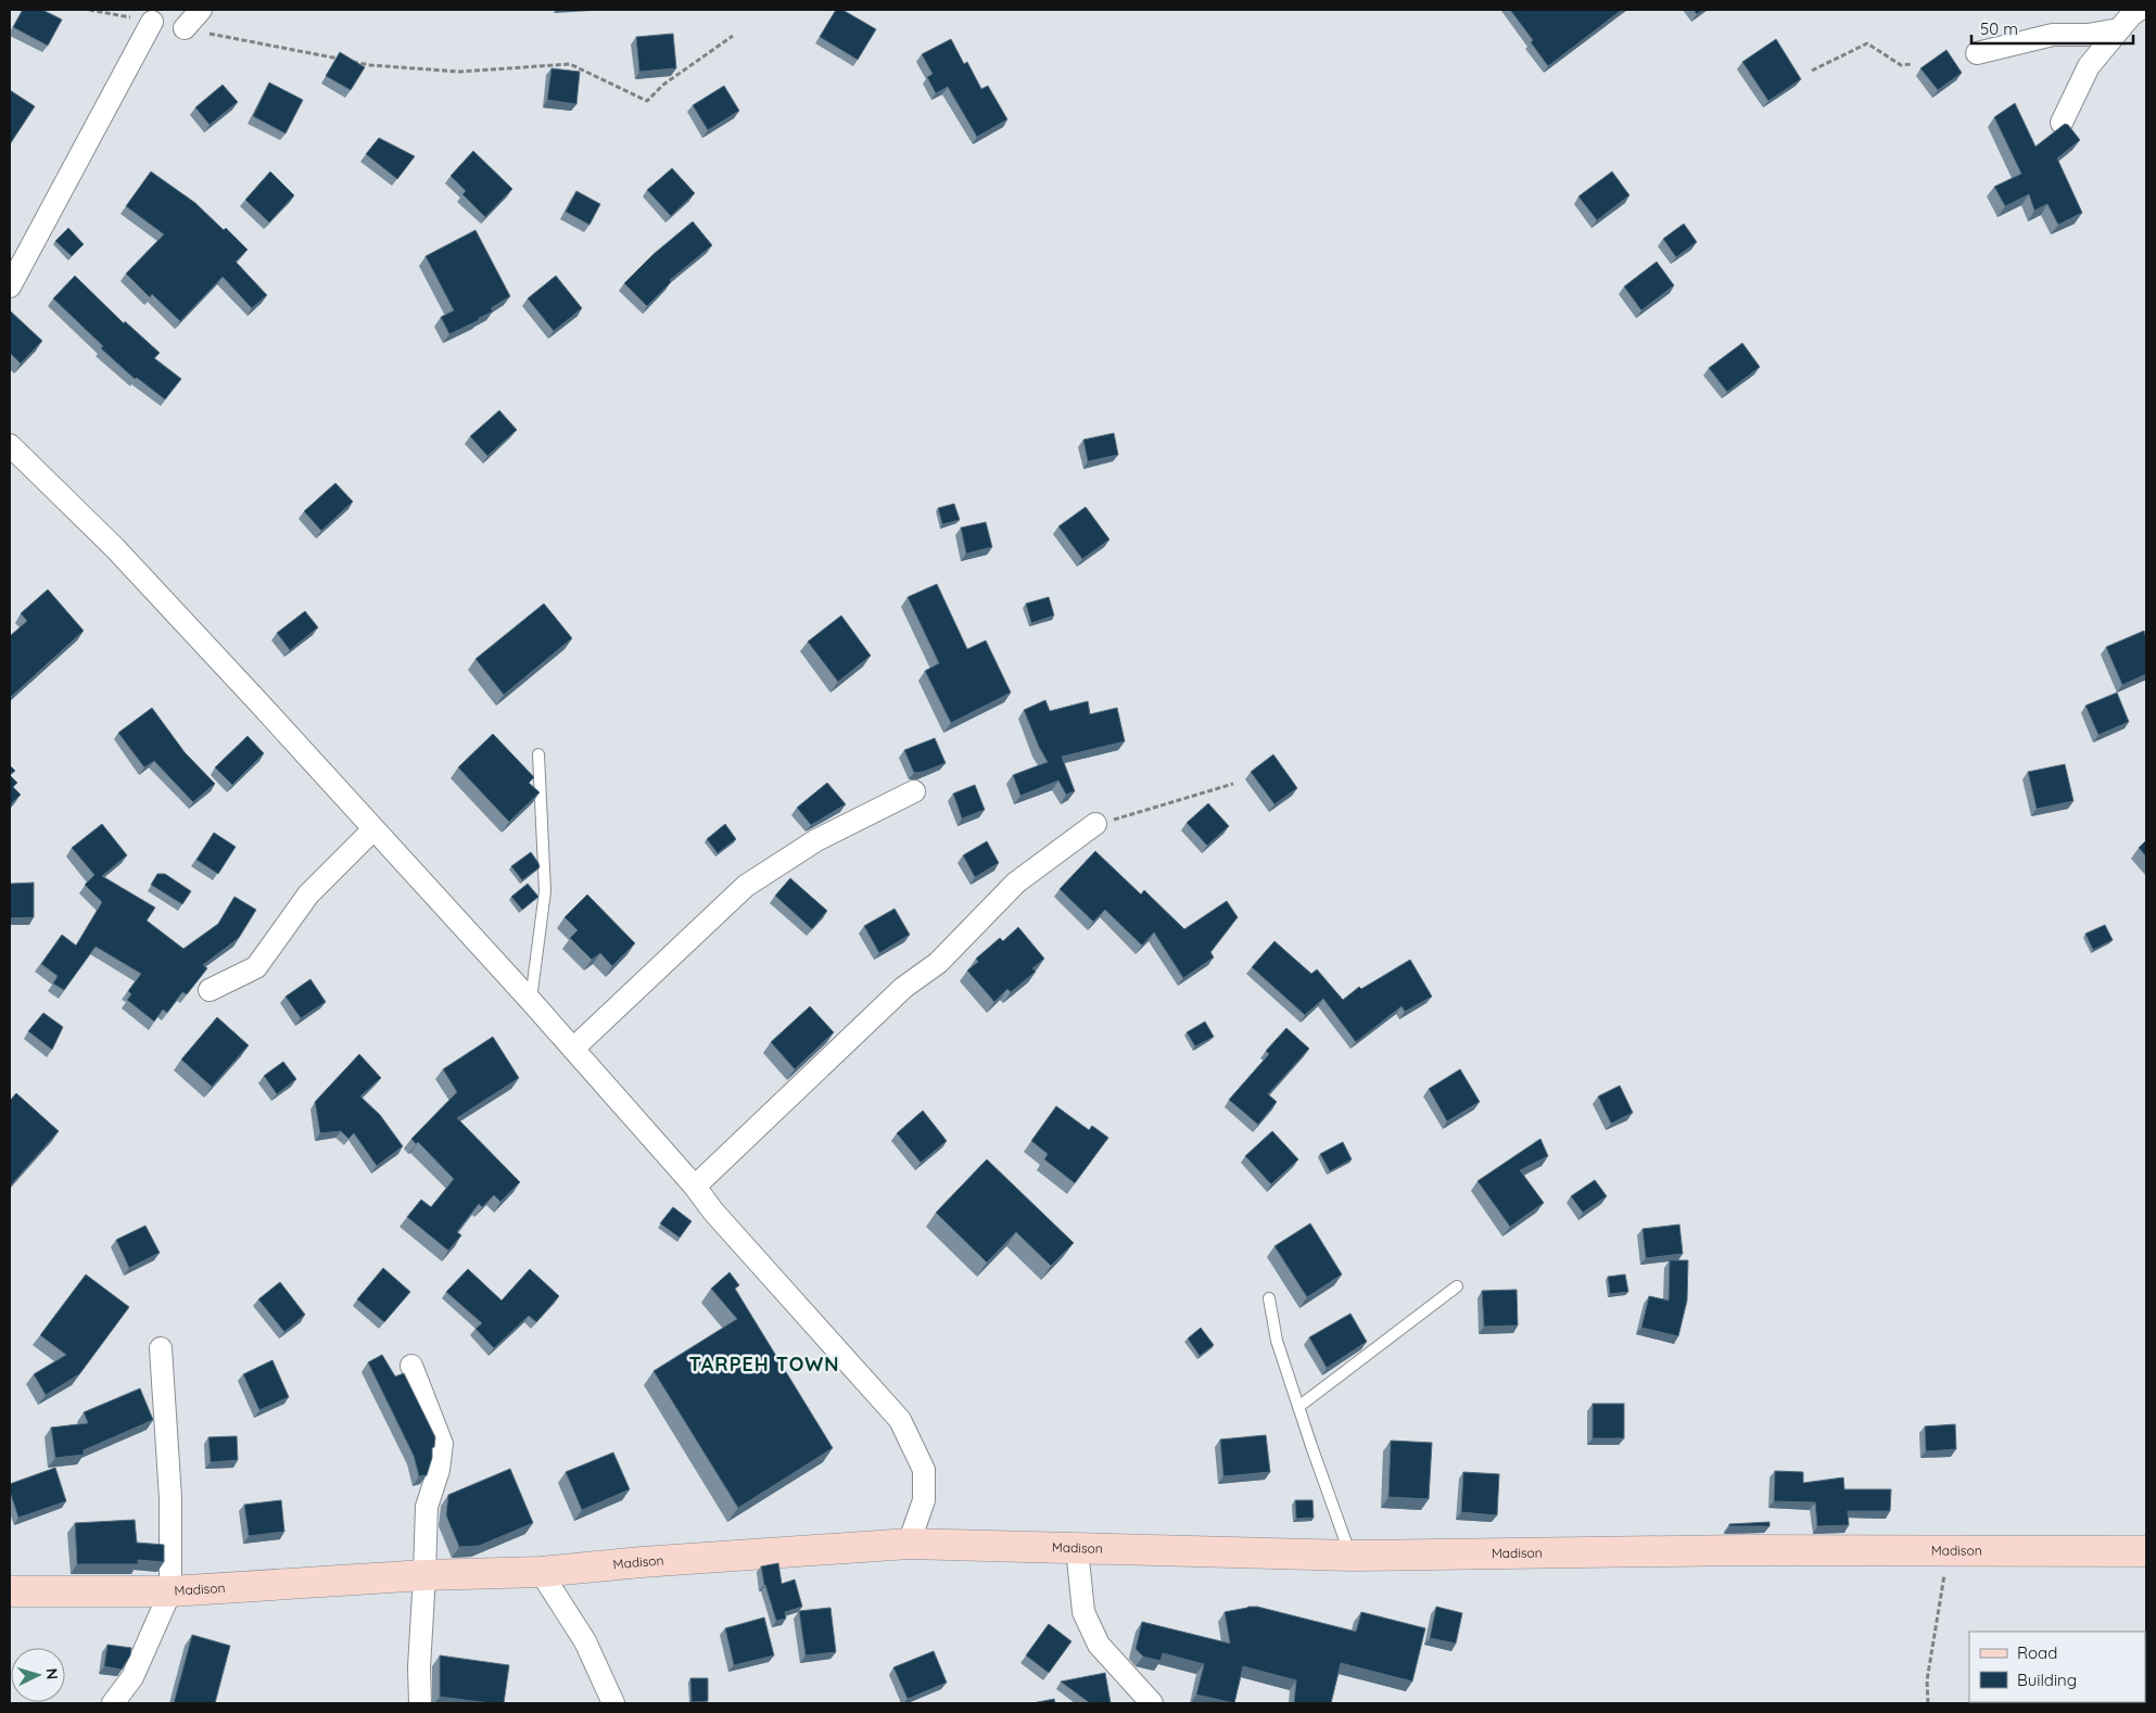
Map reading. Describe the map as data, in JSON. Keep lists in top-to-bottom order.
{
  "streets": {
    "street": ["Madison"]
  },
  "districts": ["TARPEH TOWN"],
  "legend": ["Road", "Building"],
  "scale_bar": "50 m",
  "north": "right"
}
